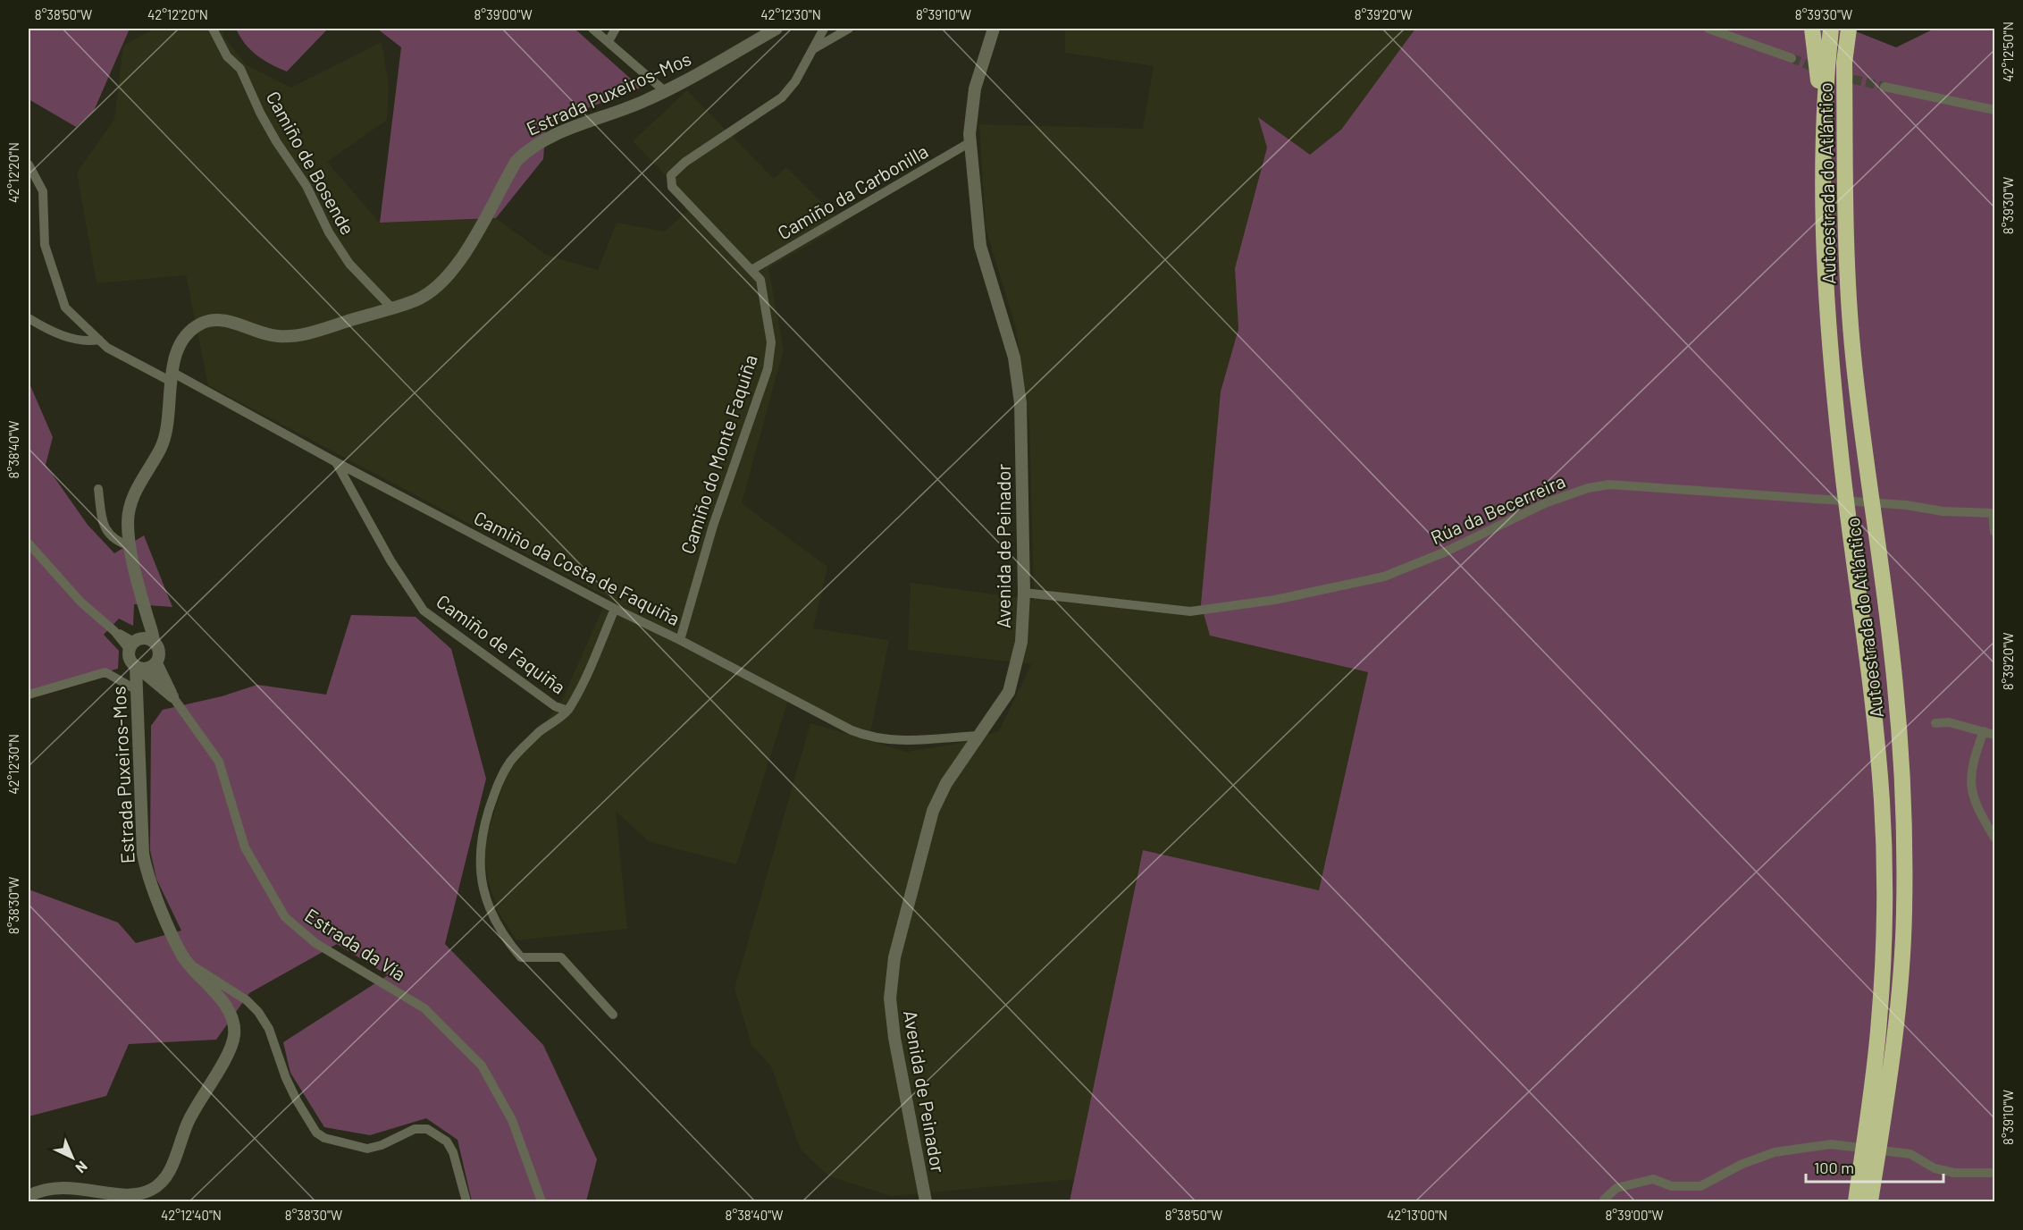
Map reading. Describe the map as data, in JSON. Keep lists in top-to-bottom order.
{
  "streets": {
    "highway": ["Autoestrada do Atlántico"],
    "street": [
      "Estrada Puxeiros-Mos",
      "Camiño de Bosende",
      "Camiño da Carbonilla",
      "Camiño do Monte Faquiña",
      "Rúa da Becerreira",
      "Avenida de Peinador",
      "Camiño da Costa de Faquiña",
      "Camiño de Faquiña",
      "Estrada da Vía"
    ]
  },
  "crossings": [
    ["Estrada Puxeiros-Mos", "Camiño de Bosende"],
    ["Estrada Puxeiros-Mos", "Camiño da Costa de Faquiña"],
    ["Camiño da Carbonilla", "Camiño do Monte Faquiña"],
    ["Camiño da Carbonilla", "Avenida de Peinador"],
    ["Camiño do Monte Faquiña", "Camiño da Costa de Faquiña"],
    ["Rúa da Becerreira", "Avenida de Peinador"],
    ["Avenida de Peinador", "Camiño da Costa de Faquiña"],
    ["Camiño da Costa de Faquiña", "Camiño de Faquiña"]
  ],
  "scale_bar": "100 m",
  "north": "bottom right",
  "coordinates": [
    "8°38'50\"W",
    "42°12'20\"N",
    "8°39'00\"W",
    "42°12'30\"N",
    "8°39'10\"W",
    "8°39'20\"W",
    "8°39'30\"W",
    "42°12'50\"N",
    "8°38'40\"W",
    "8°38'30\"W",
    "42°12'40\"N",
    "42°13'00\"N"
  ]
}
